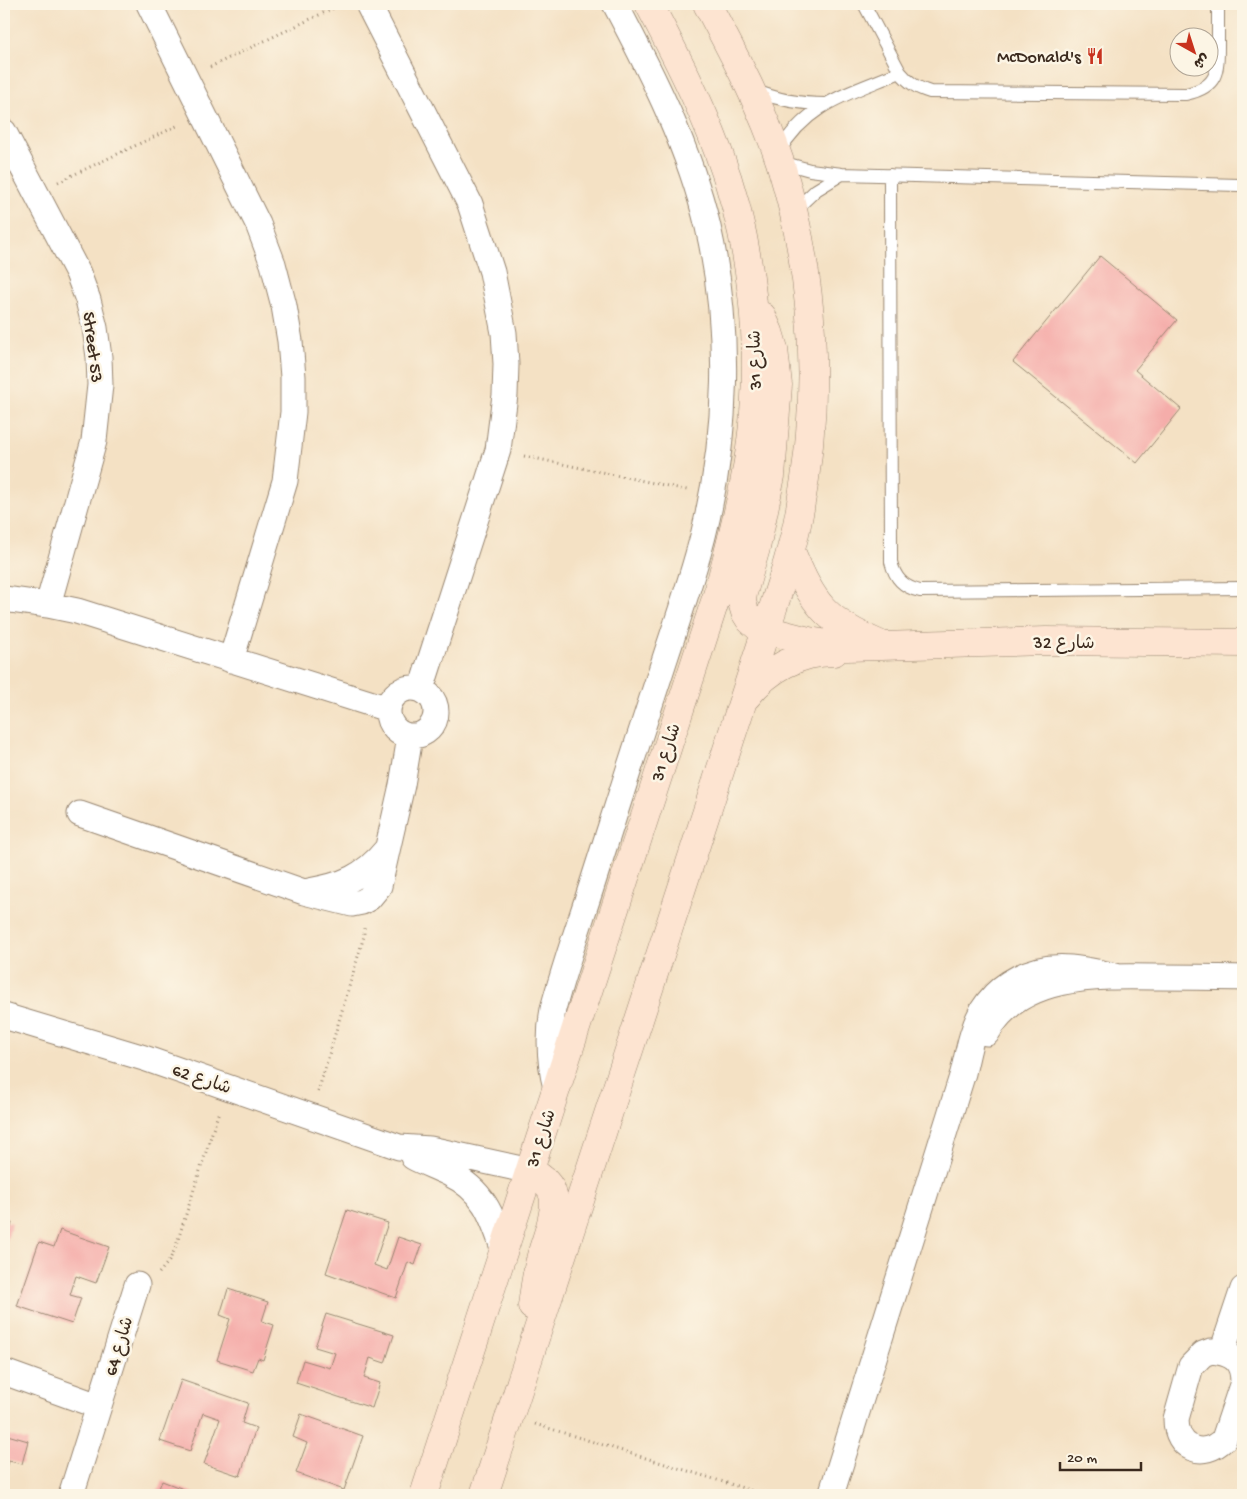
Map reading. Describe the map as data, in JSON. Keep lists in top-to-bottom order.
{
  "streets": {
    "street": [
      "Street 53",
      "شارع 31",
      "شارع 32",
      "شارع 62",
      "شارع 64"
    ]
  },
  "crossings": [
    ["شارع 31", "شارع 62"]
  ],
  "places": {
    "restaurant": ["McDonald's"]
  },
  "scale_bar": "20 m",
  "north": "bottom right"
}
